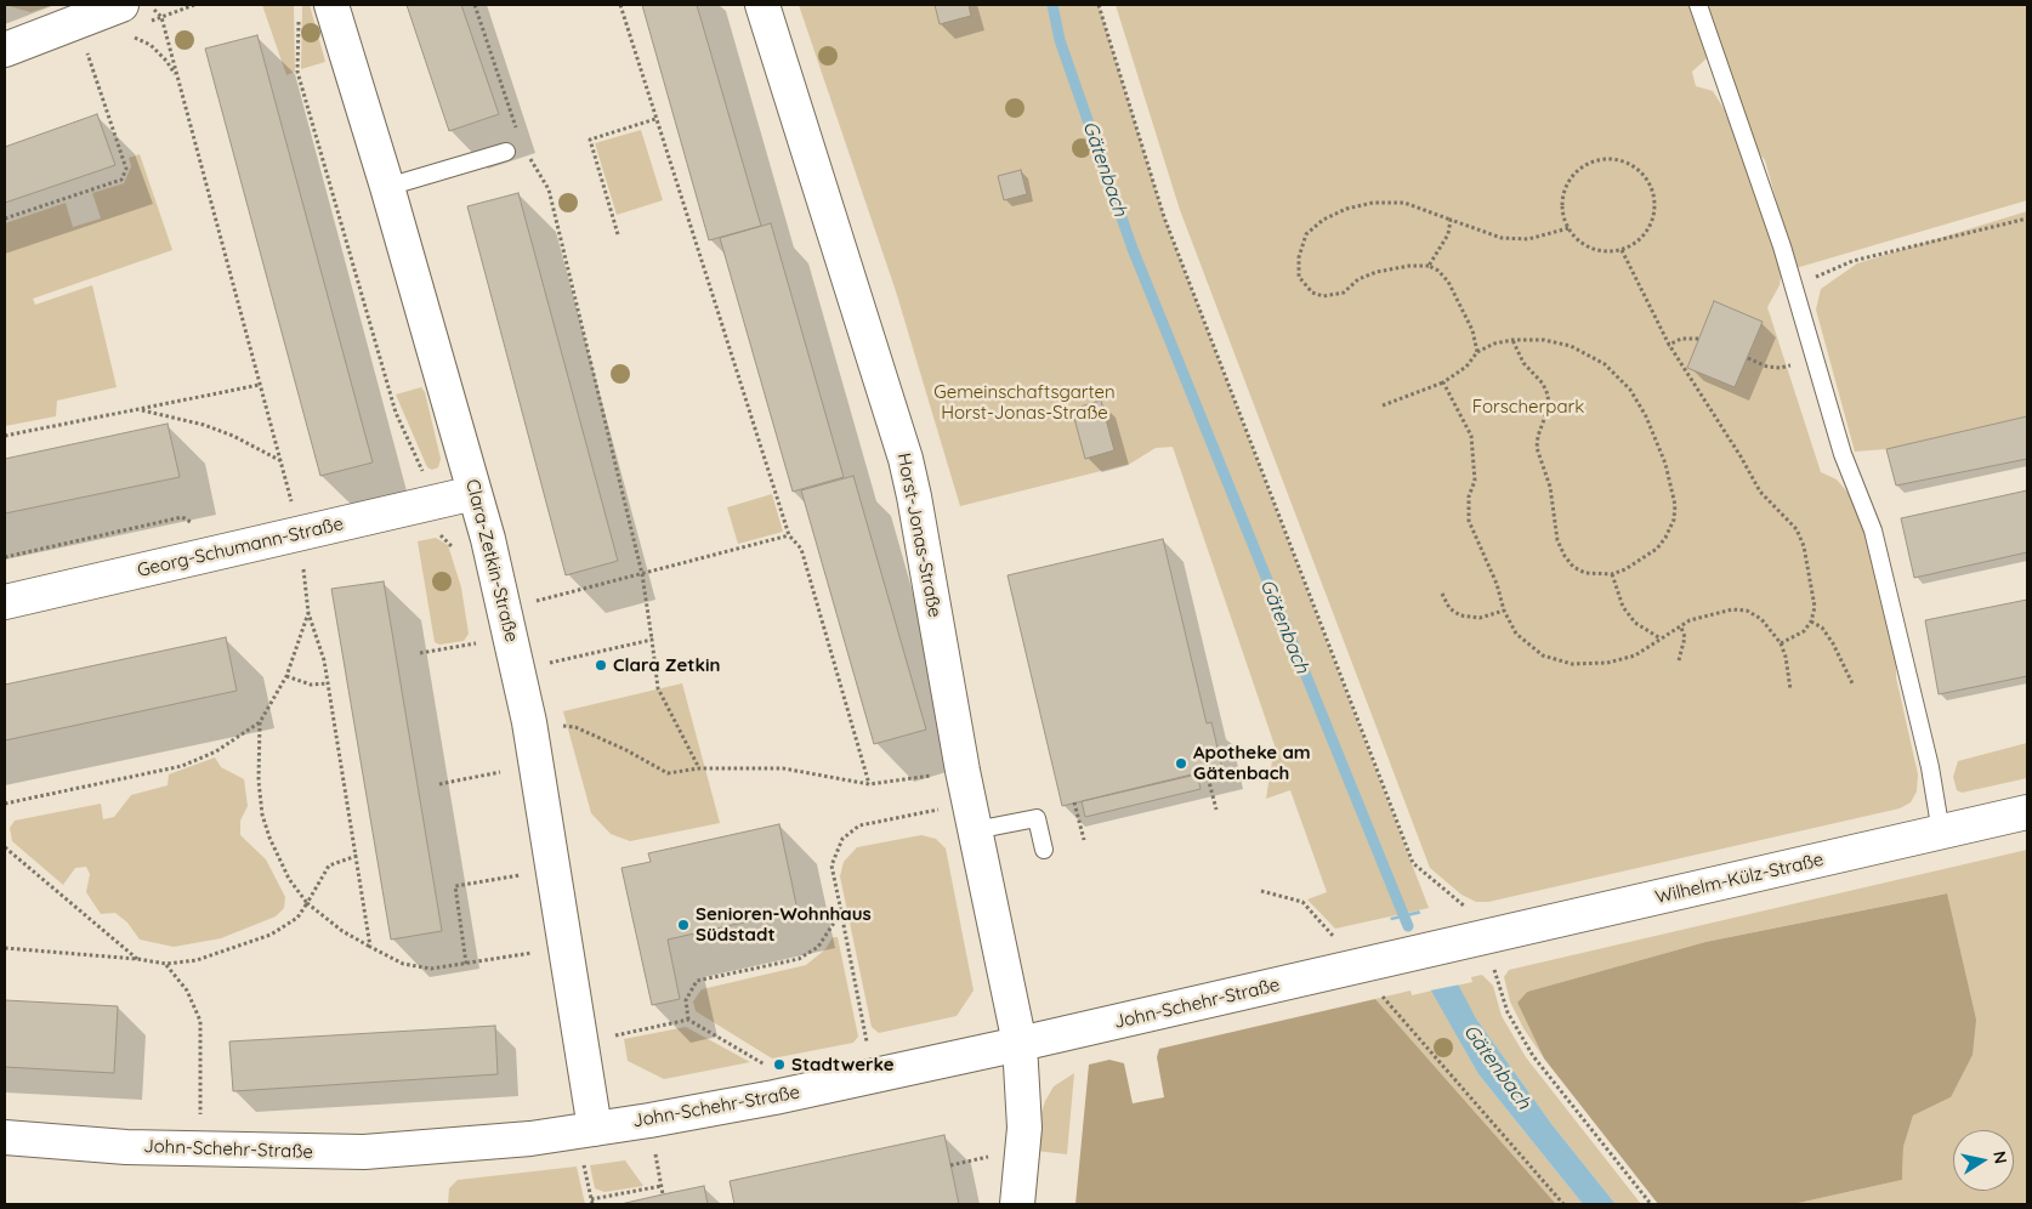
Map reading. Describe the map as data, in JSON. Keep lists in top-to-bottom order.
{
  "streets": {
    "street": [
      "Horst-Jonas-Straße",
      "Georg-Schumann-Straße",
      "Clara-Zetkin-Straße",
      "Wilhelm-Külz-Straße",
      "John-Schehr-Straße"
    ]
  },
  "crossings": [
    ["Horst-Jonas-Straße", "John-Schehr-Straße"],
    ["Georg-Schumann-Straße", "Clara-Zetkin-Straße"],
    ["Clara-Zetkin-Straße", "John-Schehr-Straße"],
    ["Wilhelm-Külz-Straße", "John-Schehr-Straße"]
  ],
  "water": ["Gätenbach"],
  "parks": ["Gemeinschaftsgarten Horst-Jonas-Straße", "Forscherpark"],
  "places": [
    "Clara Zetkin",
    "Apotheke am Gätenbach",
    "Senioren-Wohnhaus Südstadt",
    "Stadtwerke"
  ],
  "north": "right"
}
